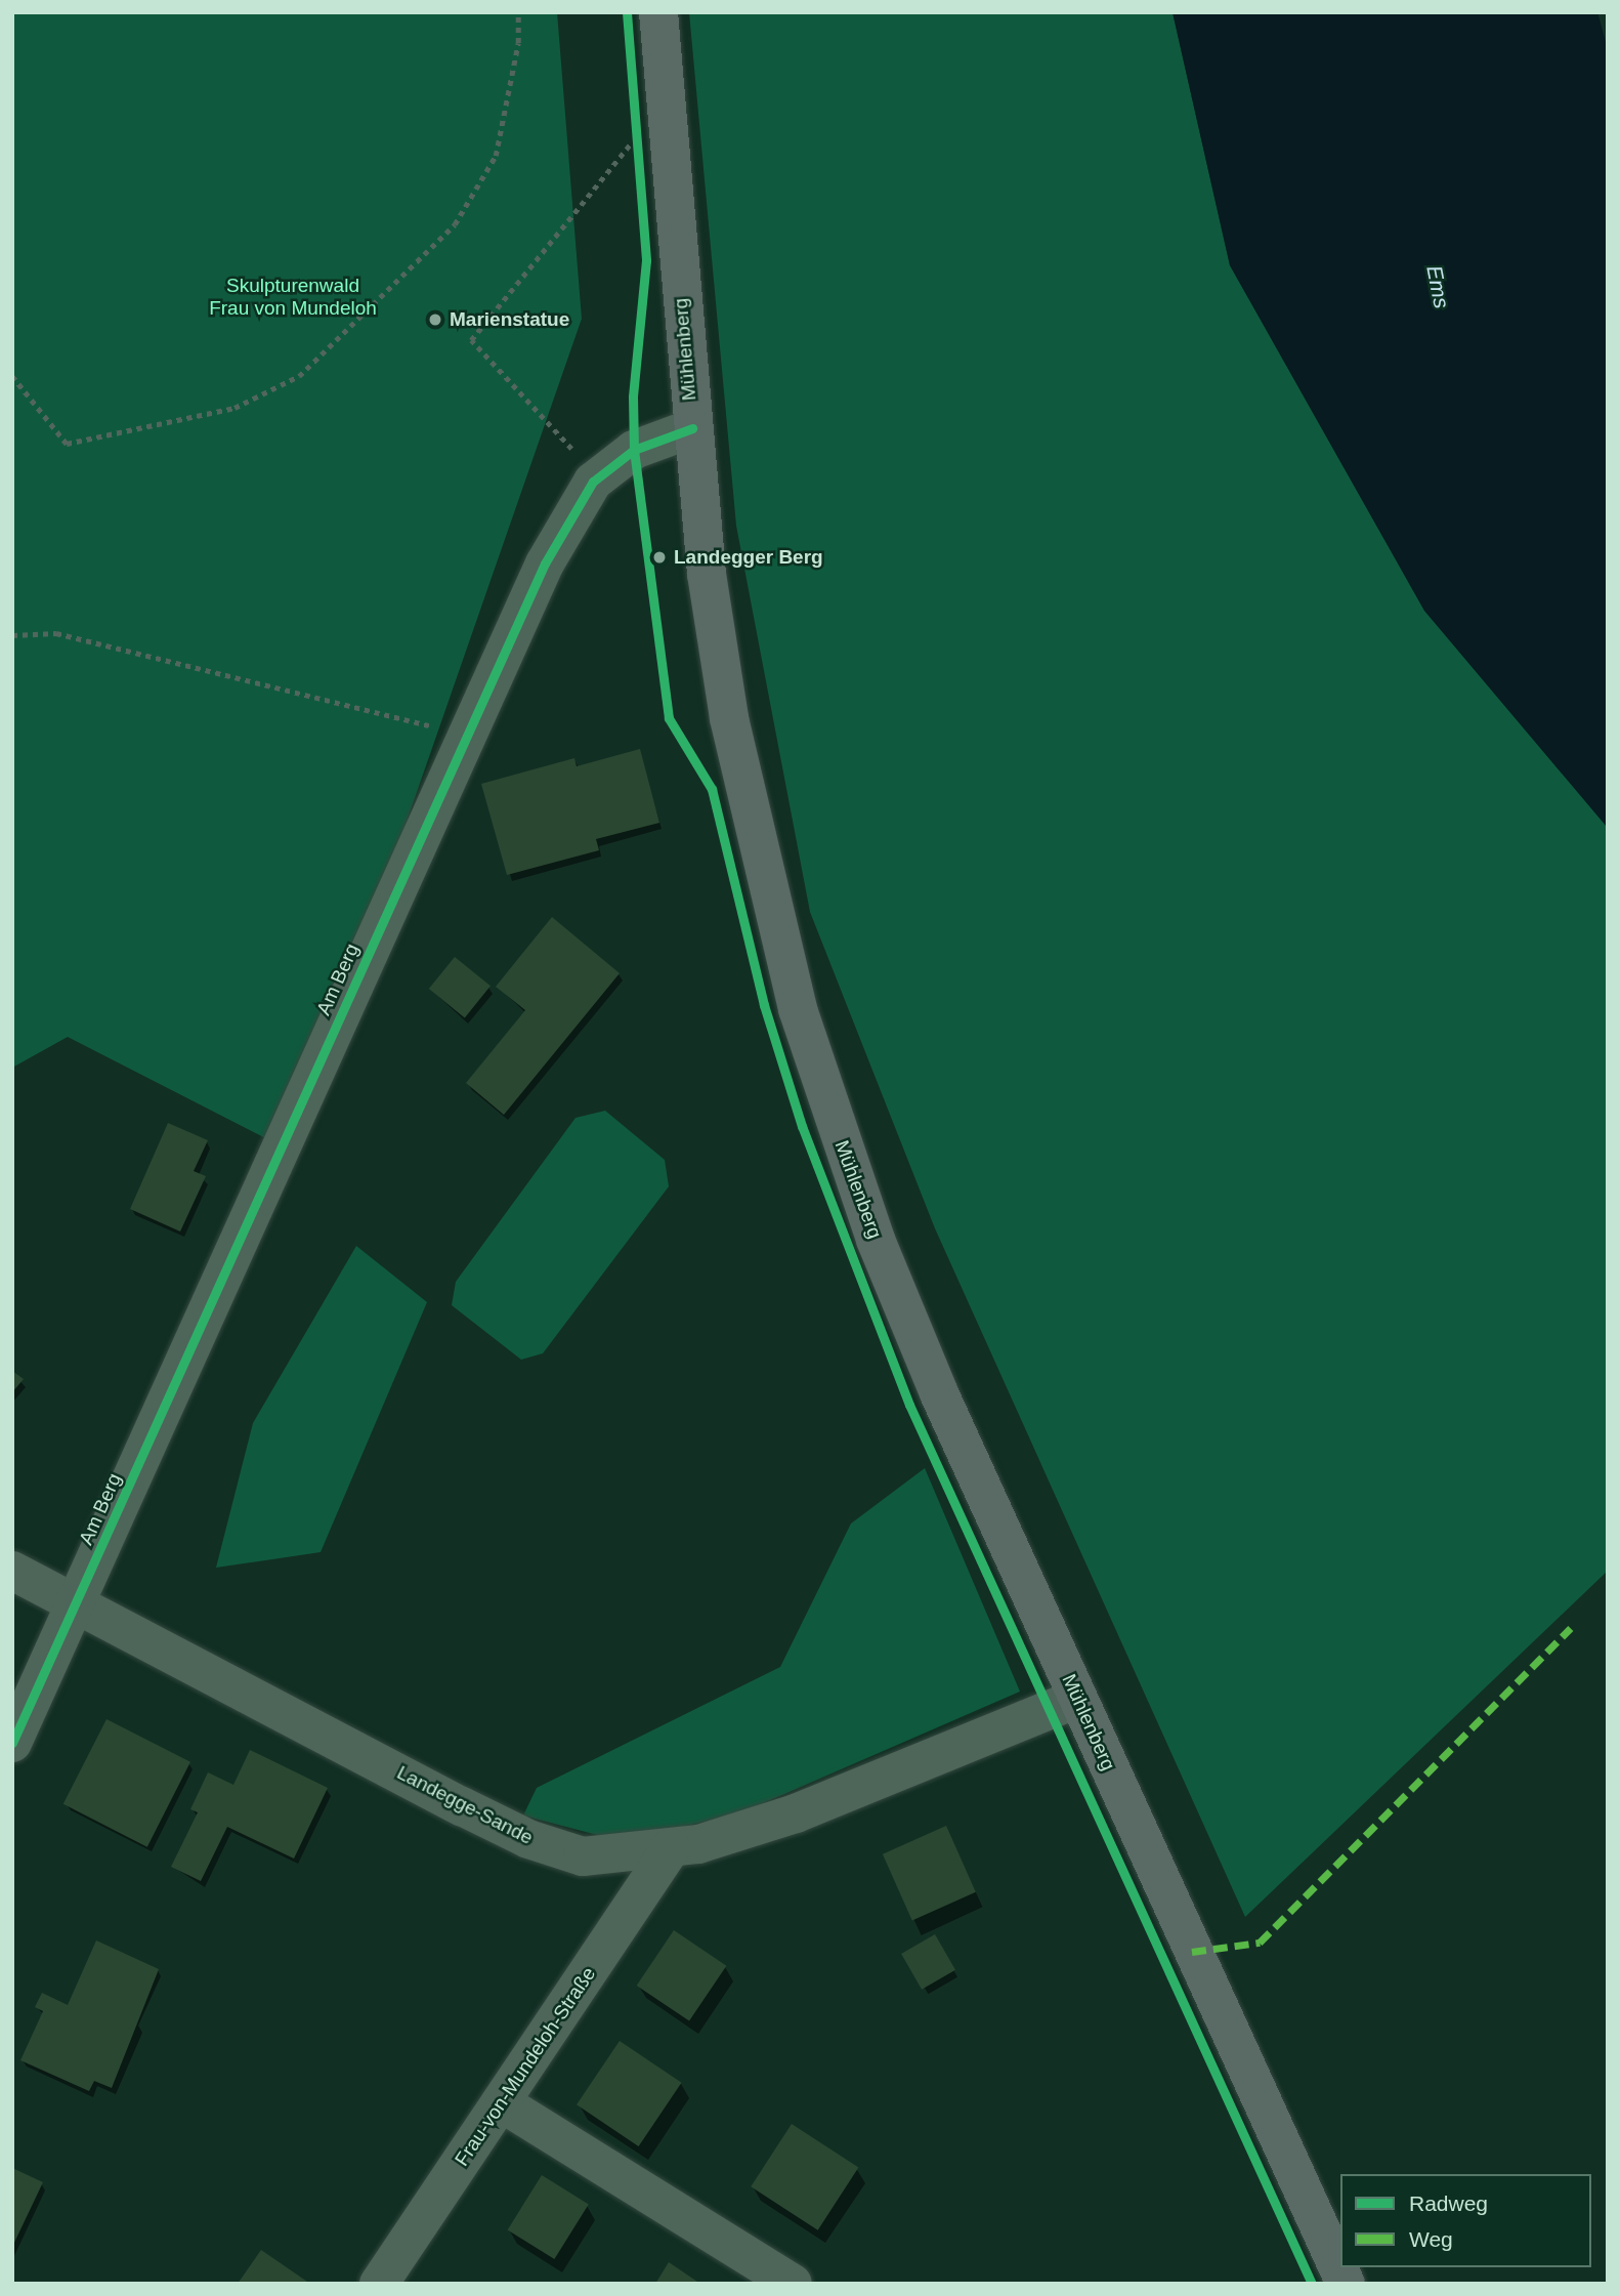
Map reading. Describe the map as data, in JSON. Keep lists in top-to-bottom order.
{
  "streets": {
    "main road": ["Mühlenberg"],
    "street": ["Am Berg", "Landegge-Sande", "Frau-von-Mundeloh-Straße"]
  },
  "crossings": [
    ["Mühlenberg", "Am Berg"],
    ["Mühlenberg", "Landegge-Sande"],
    ["Am Berg", "Landegge-Sande"],
    ["Landegge-Sande", "Frau-von-Mundeloh-Straße"]
  ],
  "water": ["Ems"],
  "parks": ["Skulpturenwald Frau von Mundeloh"],
  "places": ["Marienstatue", "Landegger Berg"],
  "legend": ["Radweg", "Weg"]
}
